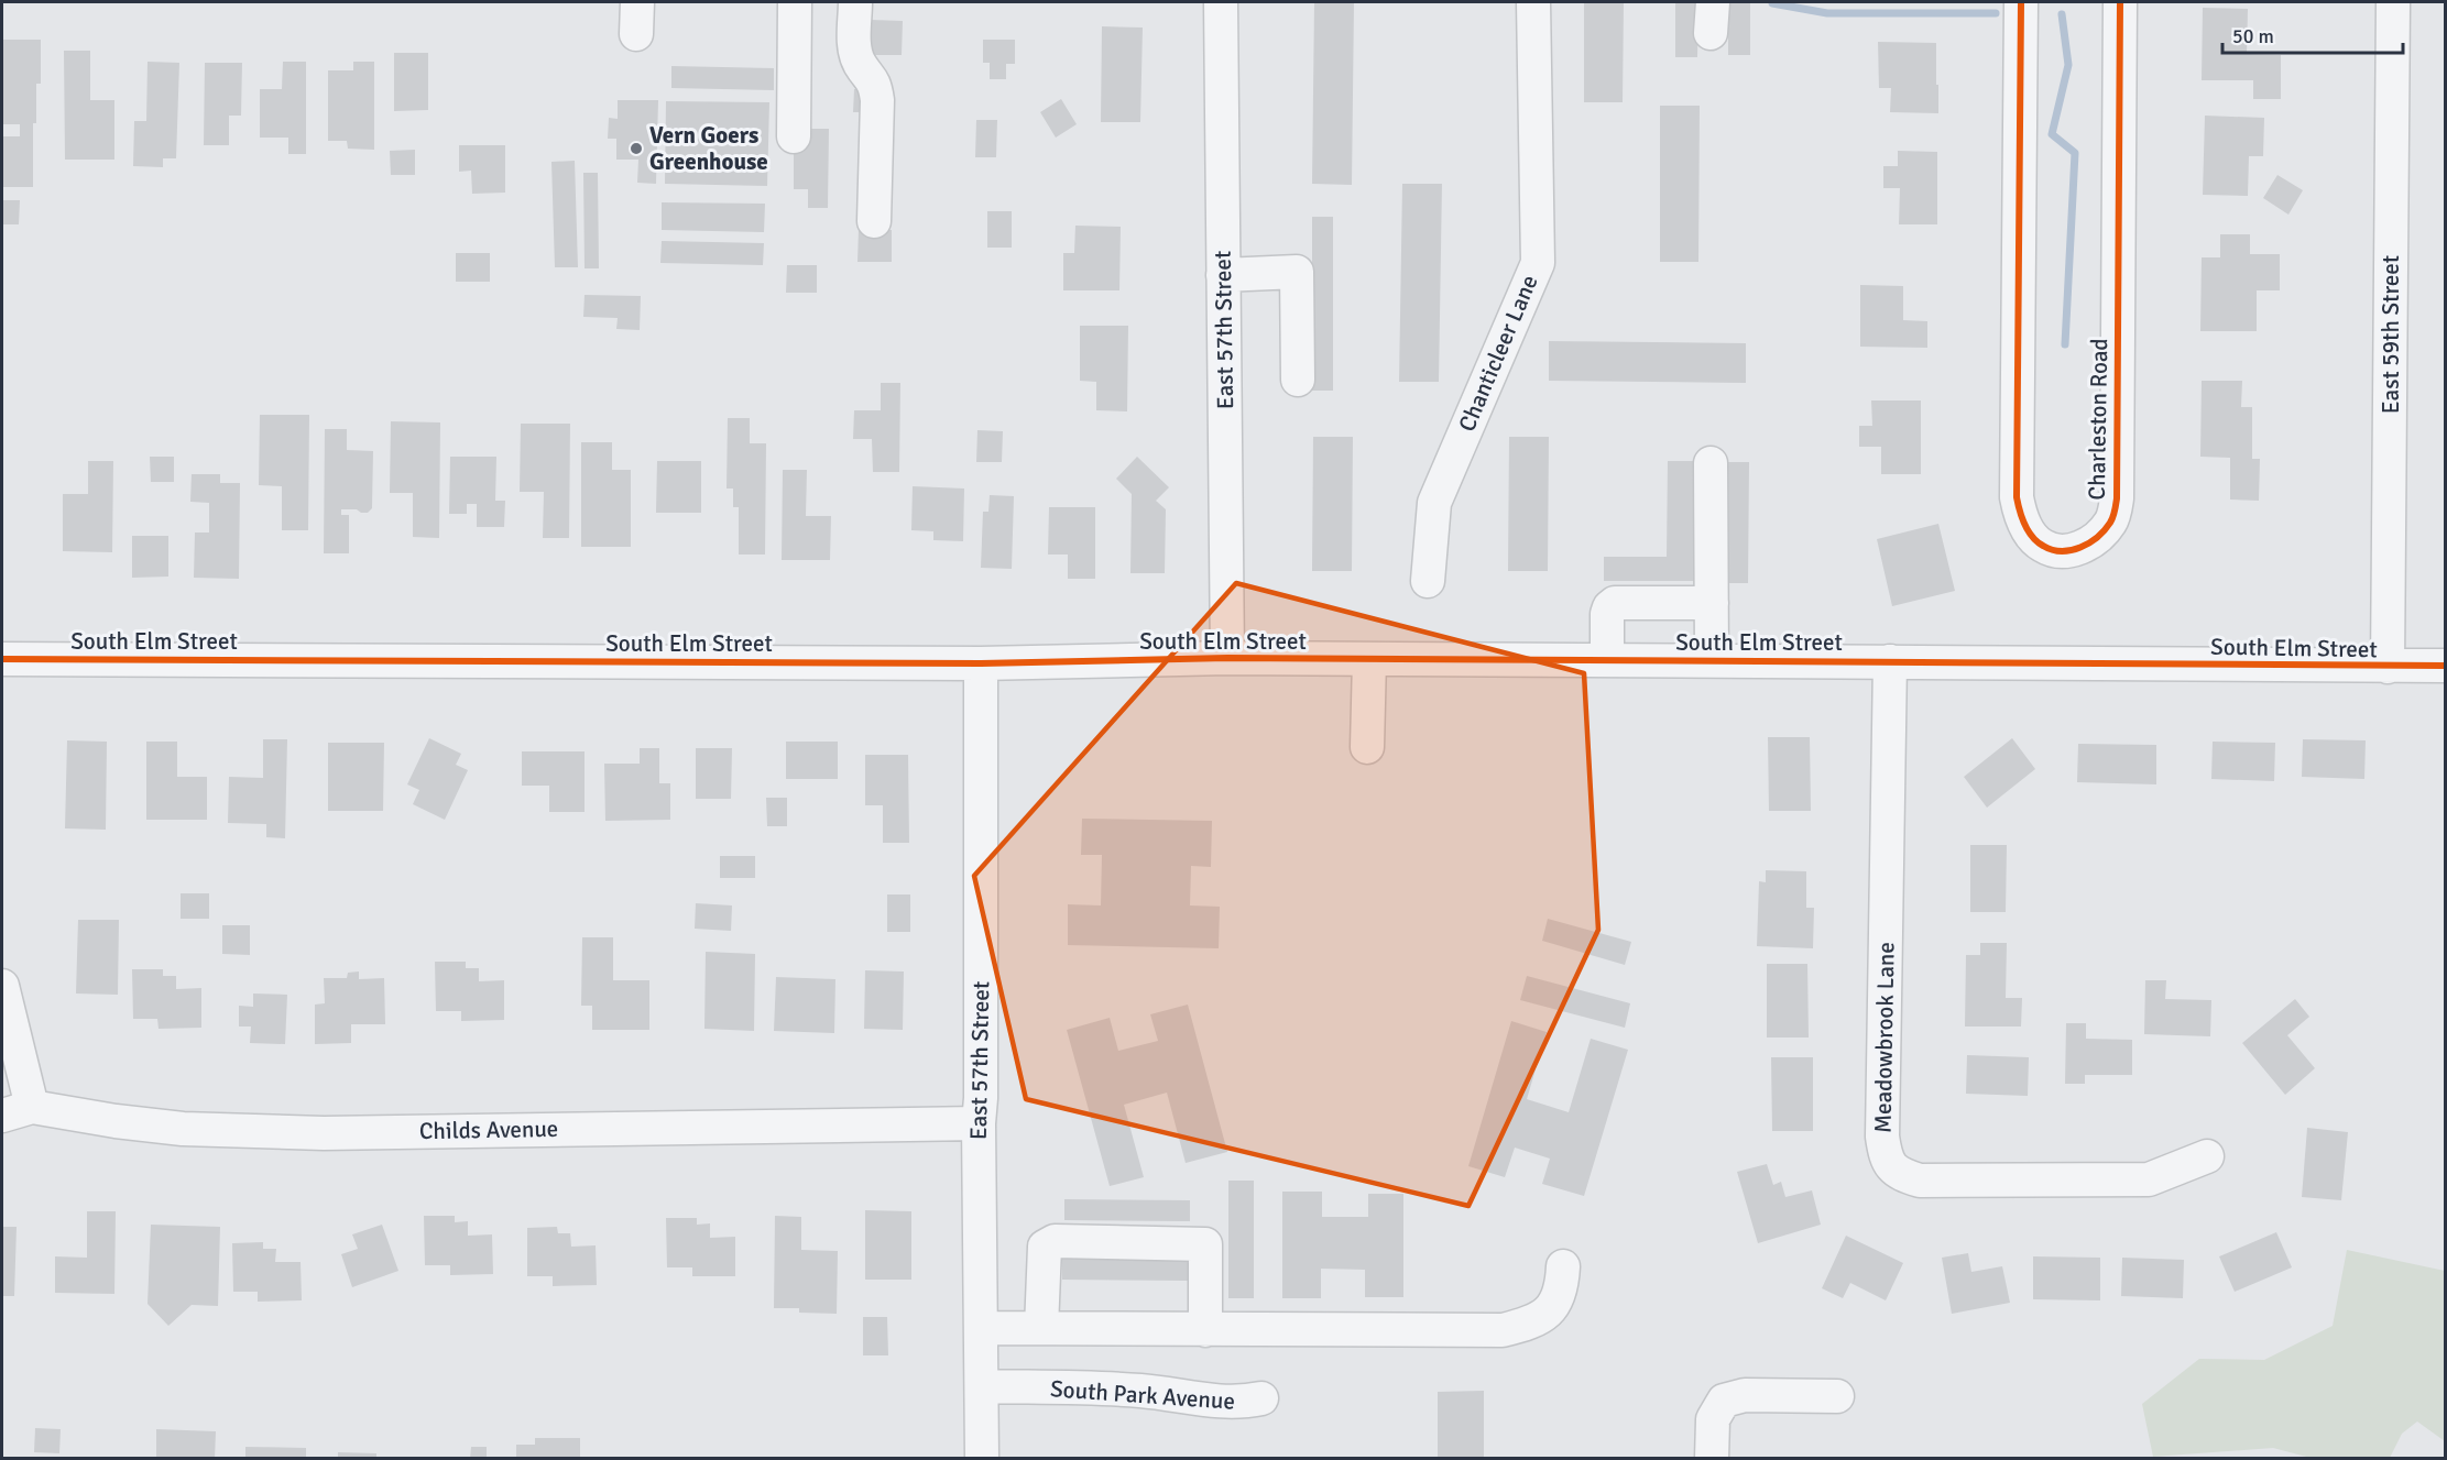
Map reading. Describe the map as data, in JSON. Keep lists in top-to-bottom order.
{
  "streets": {
    "street": [
      "East 57th Street",
      "East 59th Street",
      "Chanticleer Lane",
      "Charleston Road",
      "South Elm Street",
      "Meadowbrook Lane",
      "Childs Avenue",
      "South Park Avenue"
    ]
  },
  "crossings": [
    ["East 57th Street", "South Elm Street"],
    ["East 57th Street", "Childs Avenue"],
    ["East 57th Street", "South Park Avenue"],
    ["East 59th Street", "South Elm Street"],
    ["South Elm Street", "Meadowbrook Lane"]
  ],
  "places": ["Vern Goers Greenhouse"],
  "scale_bar": "50 m"
}
